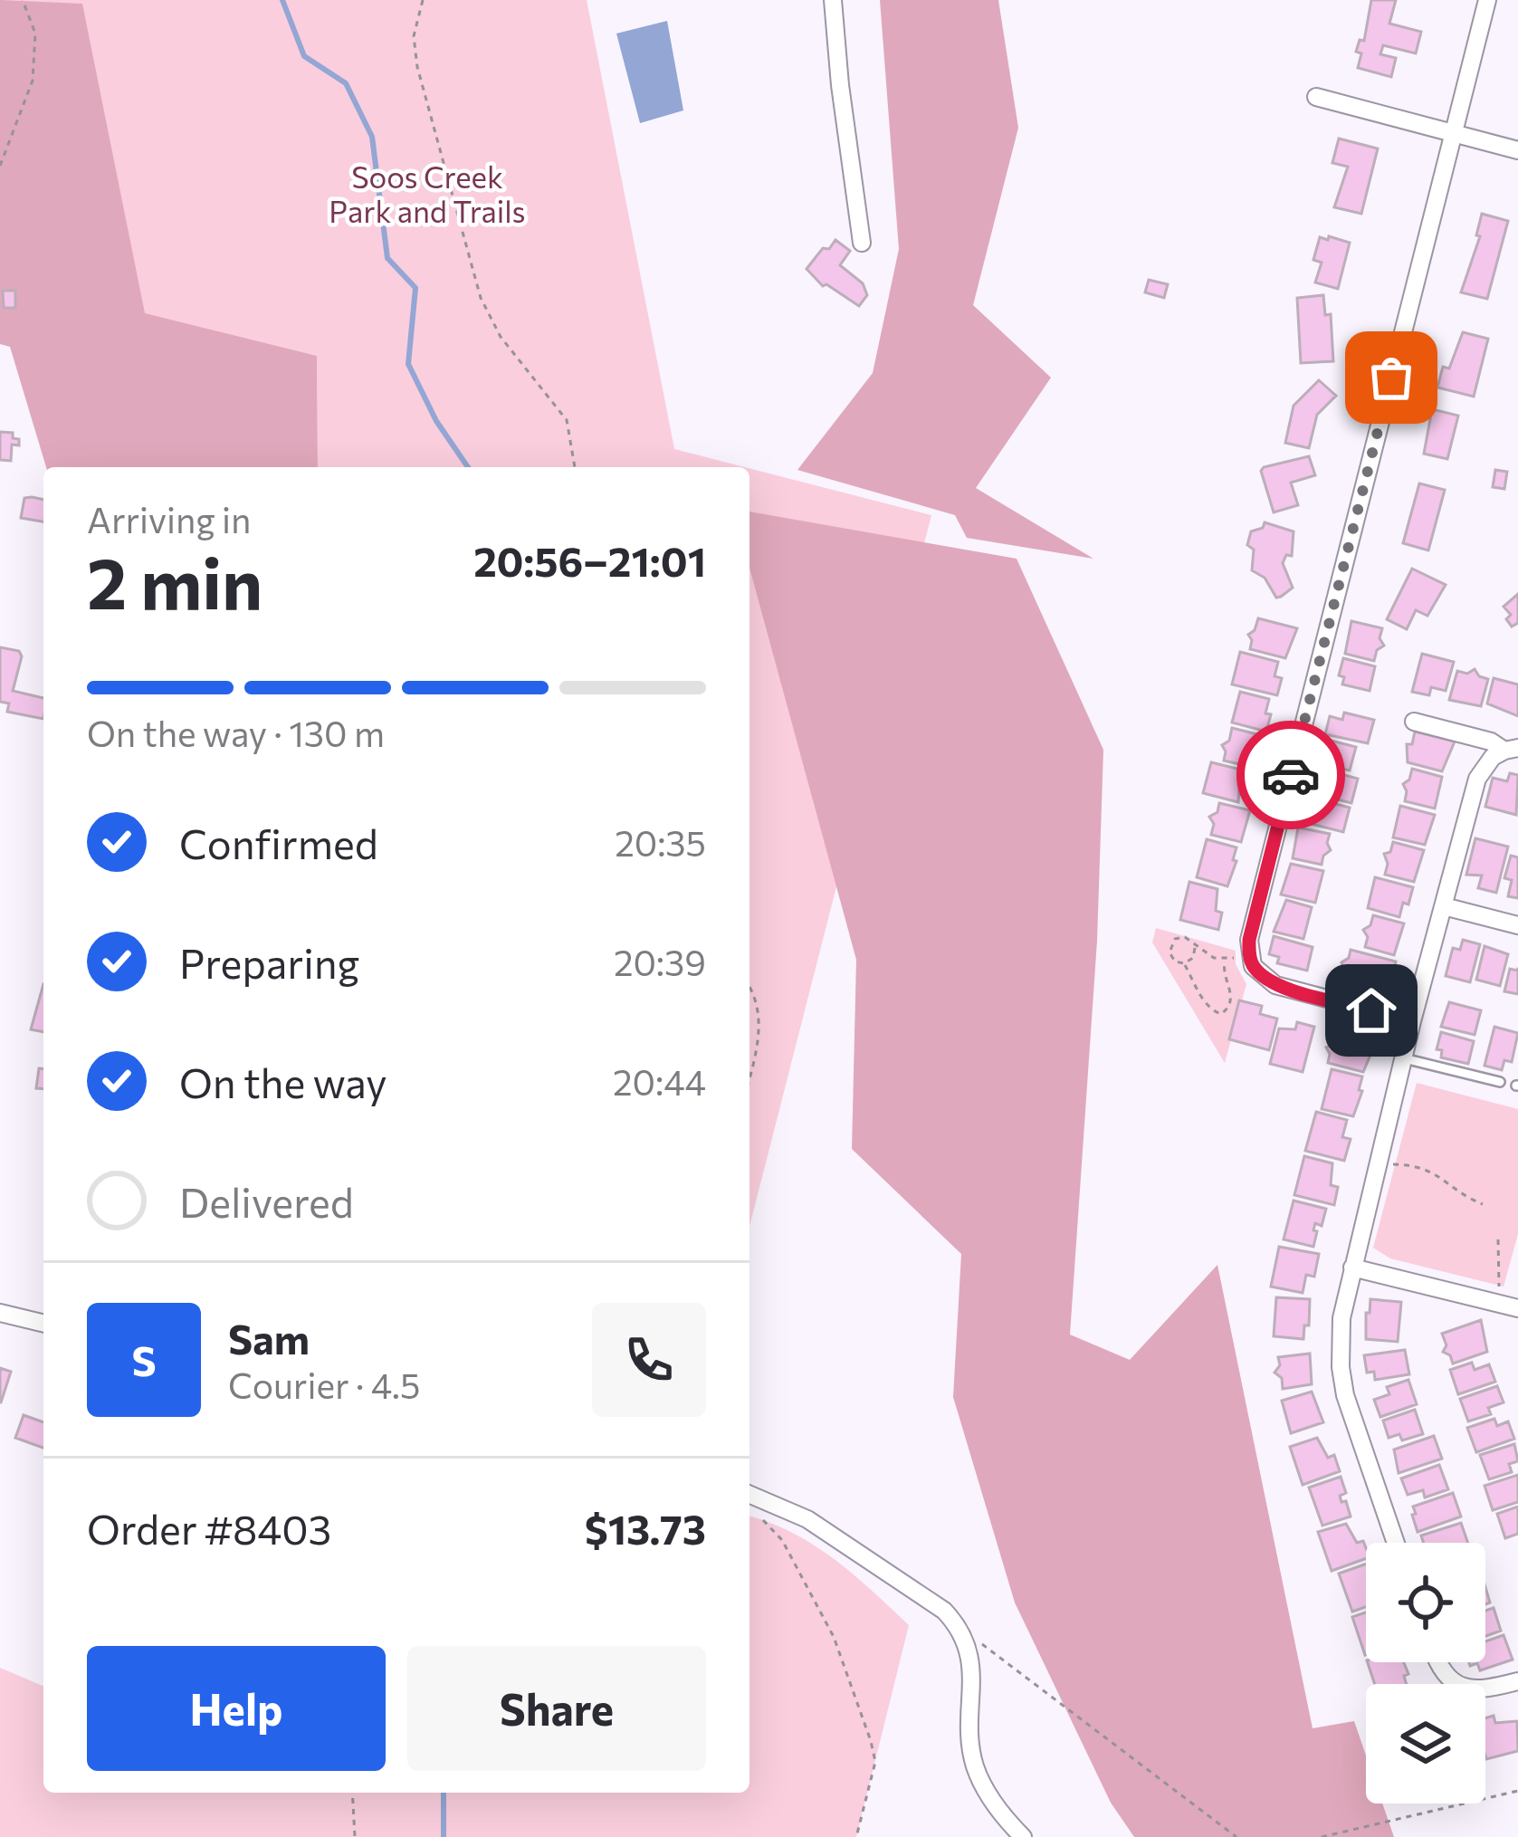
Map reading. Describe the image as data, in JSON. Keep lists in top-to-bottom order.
{
  "parks": ["Soos Creek Park and Trails"],
  "page": {
    "heading": ["2 min", "Arriving in", "20:56–21:01"],
    "panel": [
      "Sam",
      "Courier · 4.5",
      "Order #8403",
      "$13.73"
    ],
    "bar": "On the way · 130 m",
    "list": [
      ["Confirmed", "20:35"],
      ["Preparing", "20:39"],
      ["On the way", "20:44"],
      "Delivered"
    ],
    "round": "S",
    "buttons": ["Help", "Share"]
  }
}
